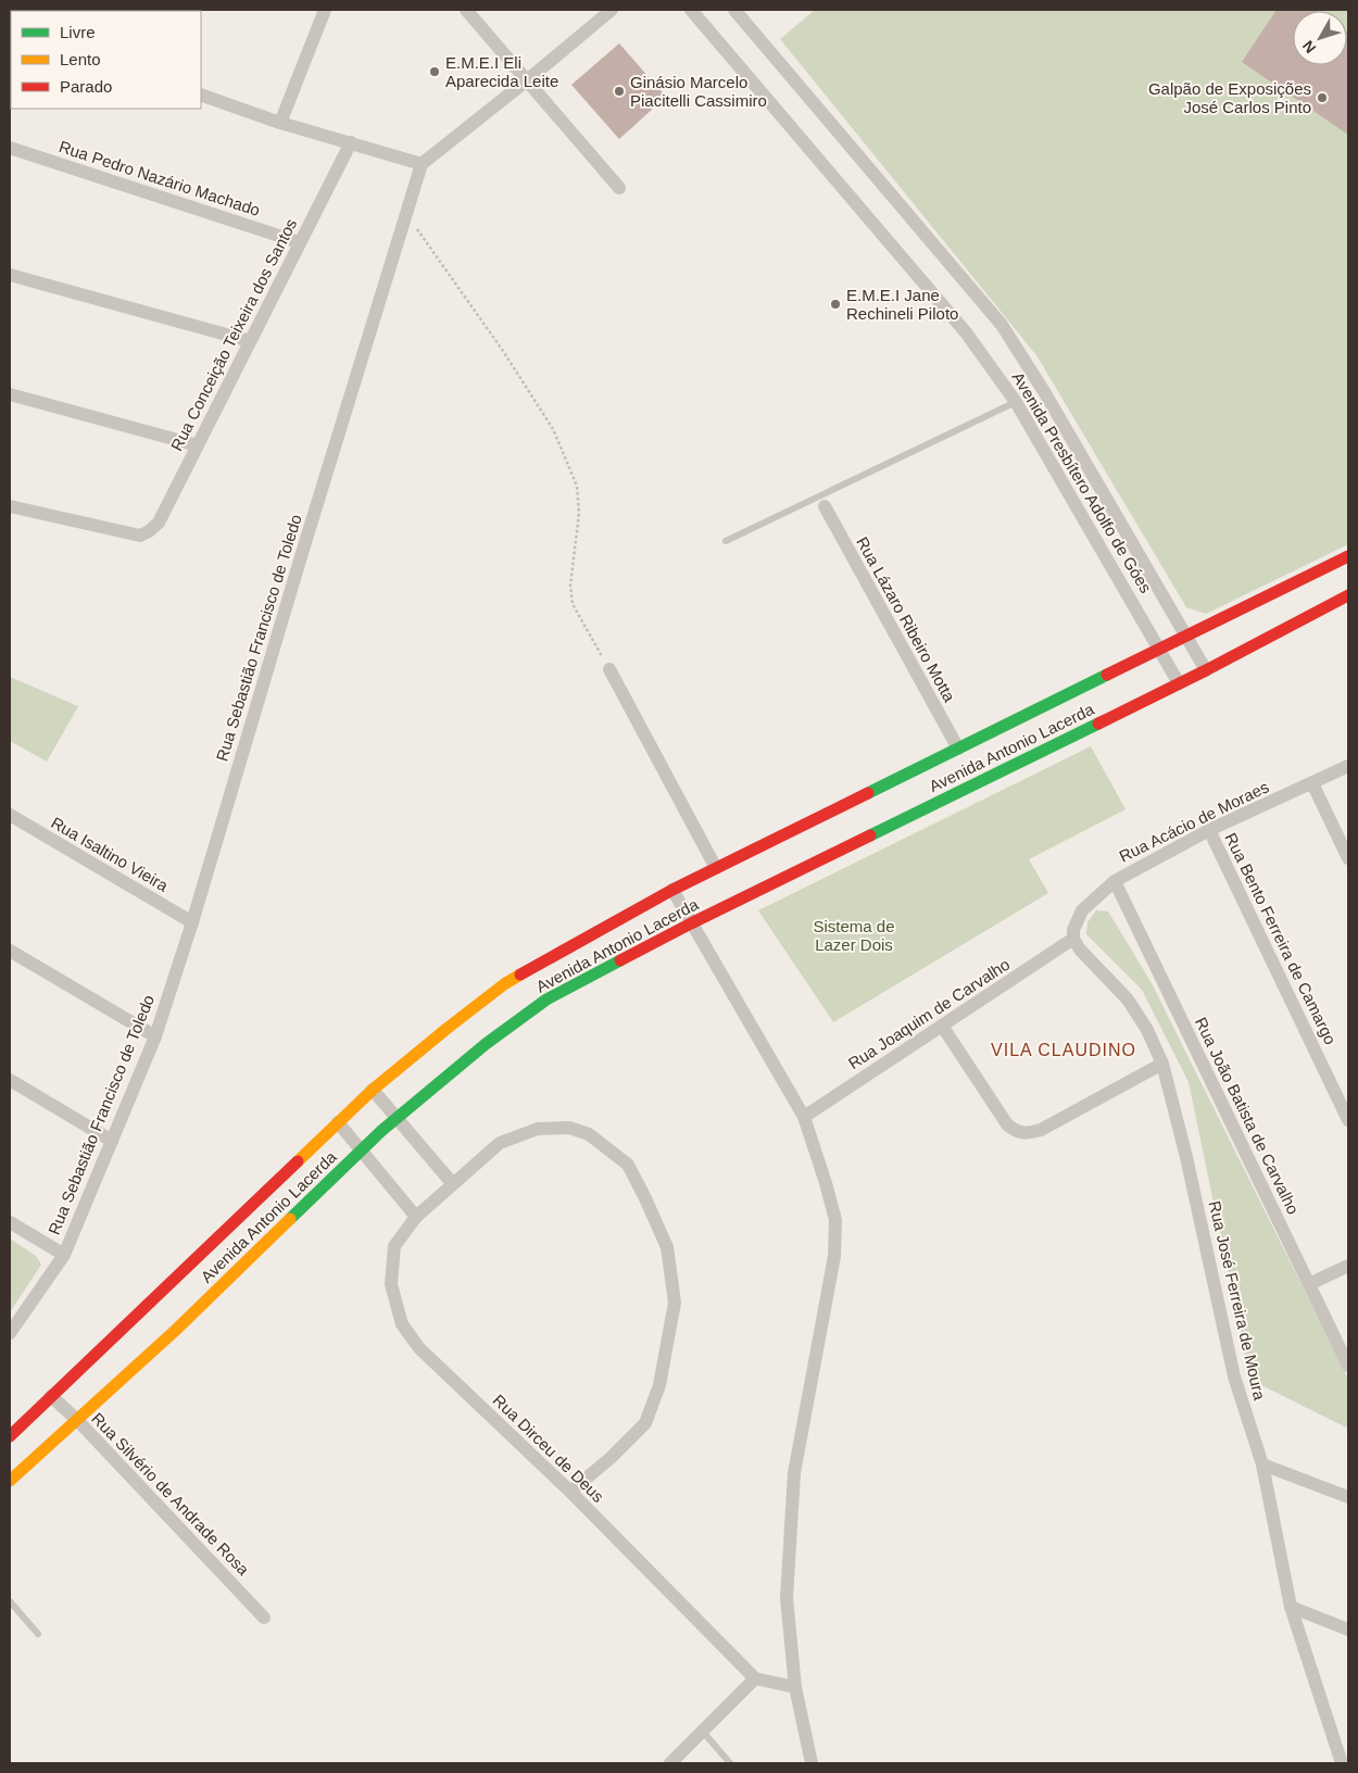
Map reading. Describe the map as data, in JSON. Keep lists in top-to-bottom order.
{
  "streets": {
    "main road": ["Avenida Antonio Lacerda"],
    "street": [
      "Rua Pedro Nazário Machado",
      "Rua Conceição Teixeira dos Santos",
      "Avenida Presbítero Adolfo de Góes",
      "Rua Lázaro Ribeiro Motta",
      "Rua Sebastião Francisco de Toledo",
      "Rua Acácio de Moraes",
      "Rua Isaltino Vieira",
      "Rua Bento Ferreira de Camargo",
      "Rua Joaquim de Carvalho",
      "Rua João Batista de Carvalho",
      "Rua José Ferreira de Moura",
      "Rua Dirceu de Deus",
      "Rua Silvério de Andrade Rosa"
    ]
  },
  "crossings": [
    ["Rua Pedro Nazário Machado", "Rua Conceição Teixeira dos Santos"],
    ["Avenida Presbítero Adolfo de Góes", "Avenida Antonio Lacerda"],
    ["Rua Lázaro Ribeiro Motta", "Avenida Antonio Lacerda"],
    ["Rua Sebastião Francisco de Toledo", "Rua Isaltino Vieira"],
    ["Avenida Antonio Lacerda", "Rua Silvério de Andrade Rosa"],
    ["Rua Acácio de Moraes", "Rua Bento Ferreira de Camargo"],
    ["Rua Acácio de Moraes", "Rua Joaquim de Carvalho"],
    ["Rua Acácio de Moraes", "Rua João Batista de Carvalho"],
    ["Rua Acácio de Moraes", "Rua José Ferreira de Moura"],
    ["Rua Joaquim de Carvalho", "Rua José Ferreira de Moura"]
  ],
  "districts": ["VILA CLAUDINO"],
  "parks": ["Sistema de Lazer Dois"],
  "places": [
    "E.M.E.I Eli Aparecida Leite",
    "Ginásio Marcelo Piacitelli Cassimiro",
    "Galpão de Exposições José Carlos Pinto",
    "E.M.E.I Jane Rechineli Piloto"
  ],
  "legend": ["Livre", "Lento", "Parado"],
  "north": "bottom left"
}
